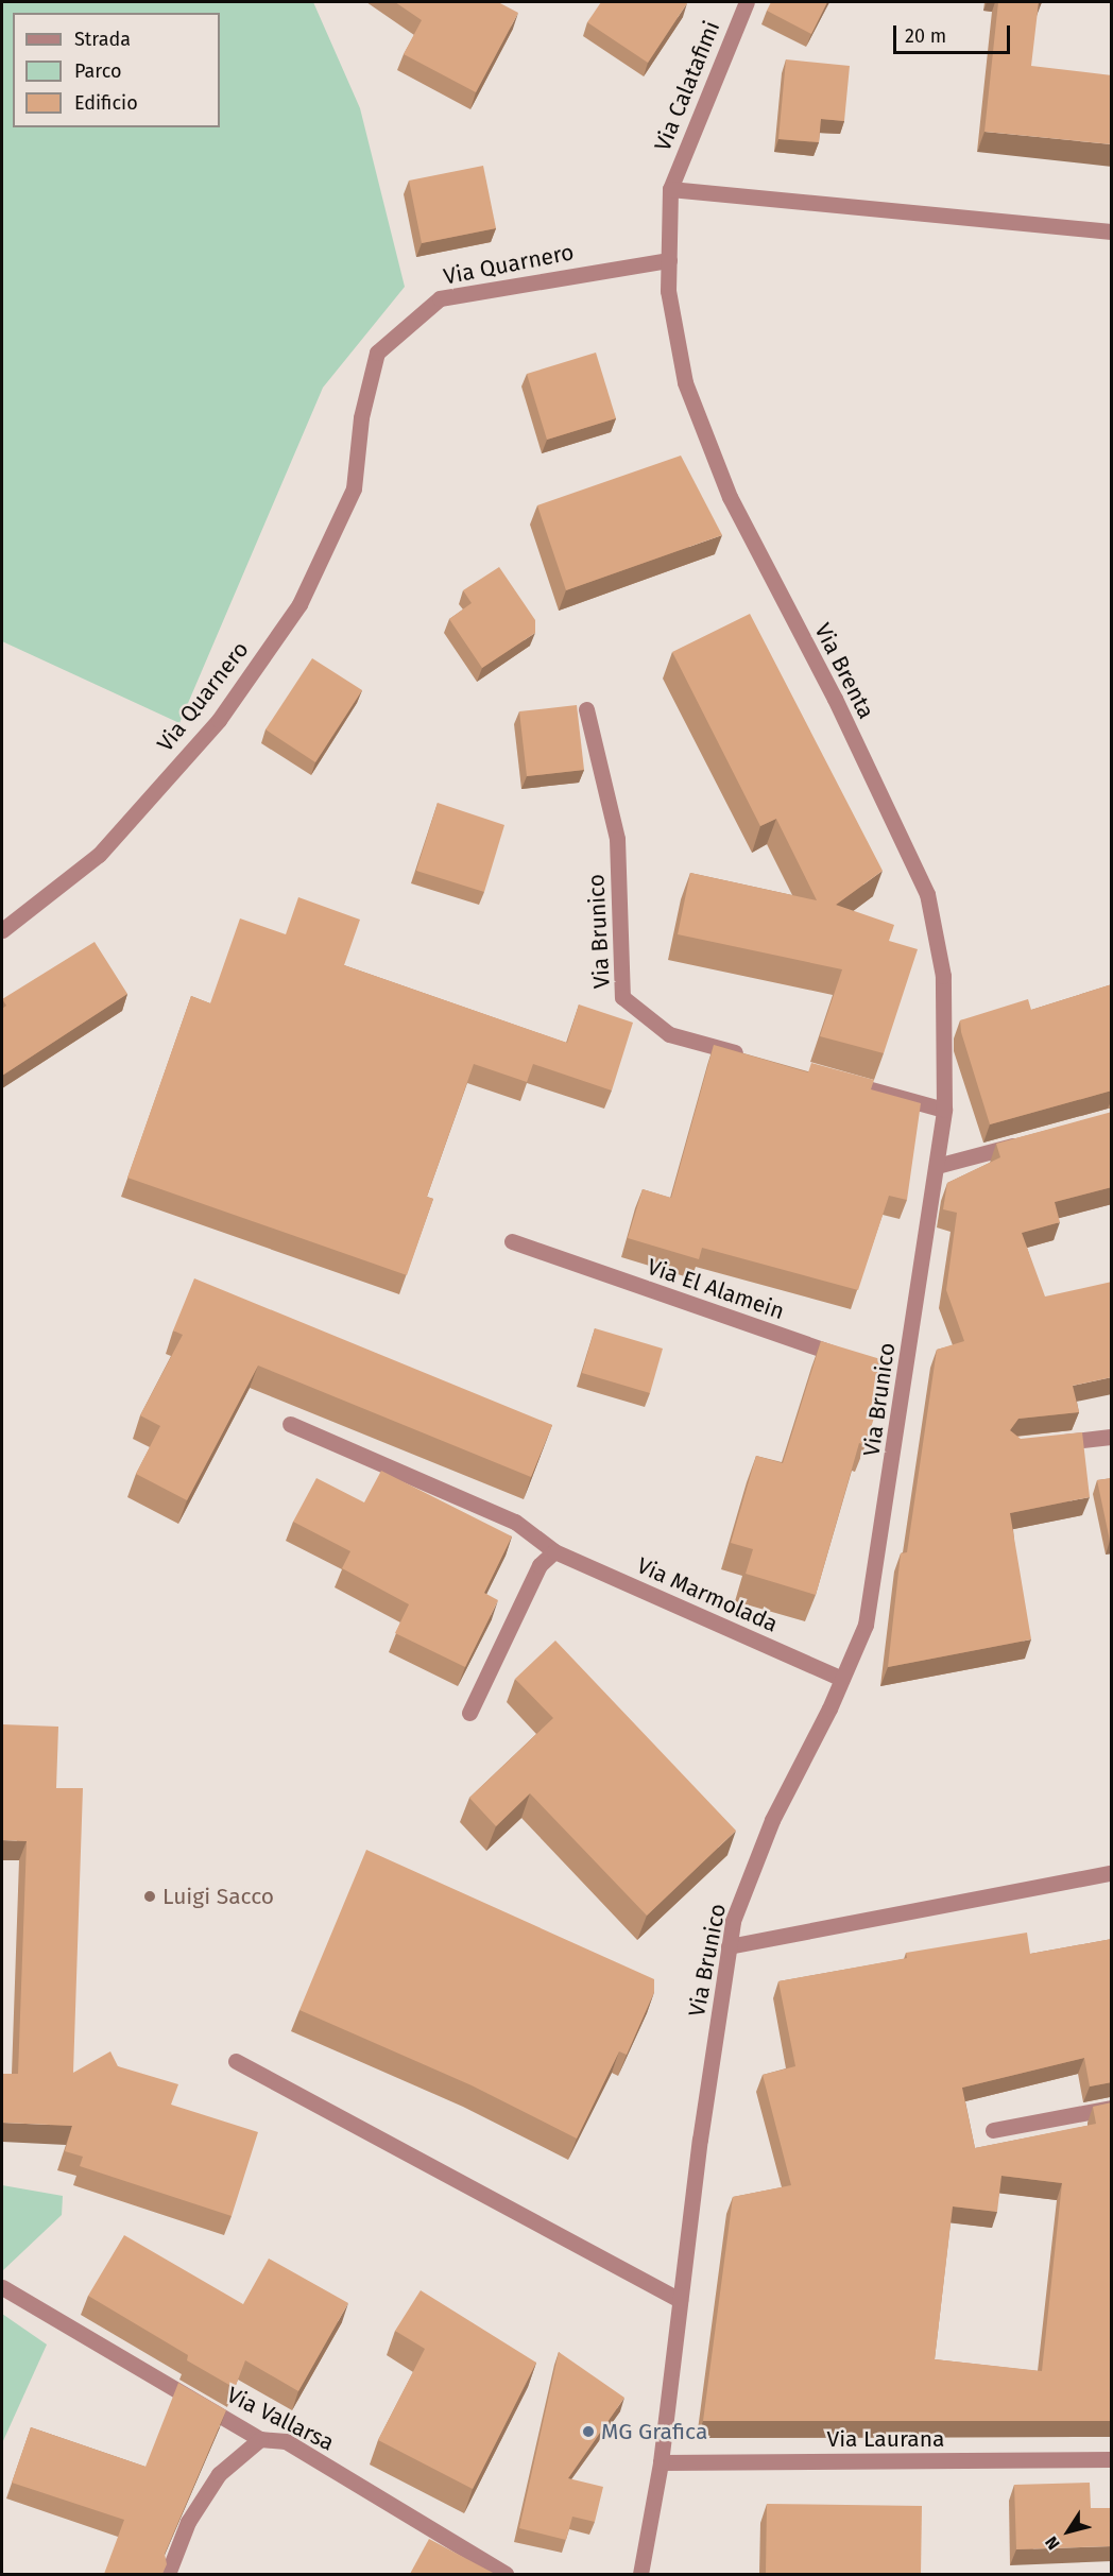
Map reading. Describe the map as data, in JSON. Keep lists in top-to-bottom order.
{
  "streets": {
    "street": [
      "Via Calatafimi",
      "Via Quarnero",
      "Via Brenta",
      "Via Brunico",
      "Via El Alamein",
      "Via Marmolada",
      "Via Vallarsa",
      "Via Laurana"
    ]
  },
  "crossings": [
    ["Via Quarnero", "Via Brenta"],
    ["Via Brenta", "Via Brunico"],
    ["Via Brunico", "Via Marmolada"],
    ["Via Brunico", "Via Laurana"]
  ],
  "places": ["Luigi Sacco", "MG Grafica"],
  "legend": ["Strada", "Parco", "Edificio"],
  "scale_bar": "20 m",
  "north": "bottom left"
}
